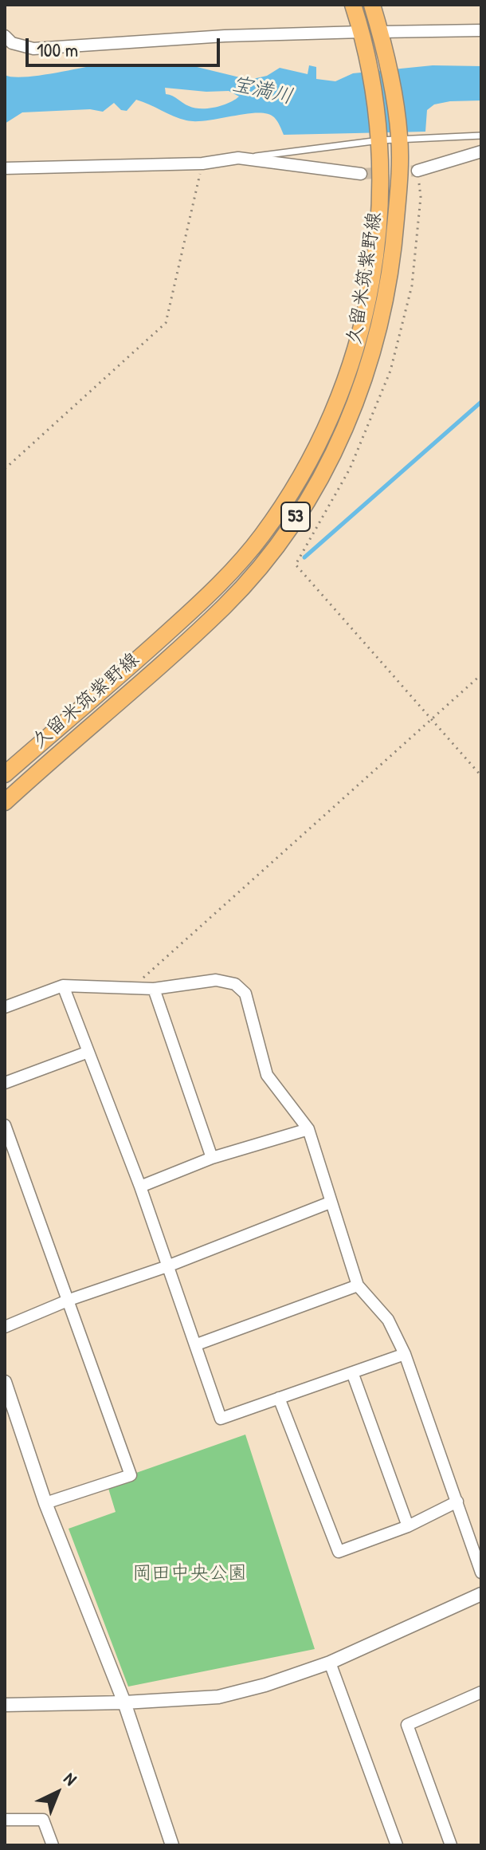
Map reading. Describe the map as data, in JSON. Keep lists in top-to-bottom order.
{
  "streets": {
    "main road": ["久留米筑紫野線", "53"]
  },
  "water": ["宝満川"],
  "parks": ["岡田中央公園"],
  "scale_bar": "100 m",
  "north": "top right"
}
